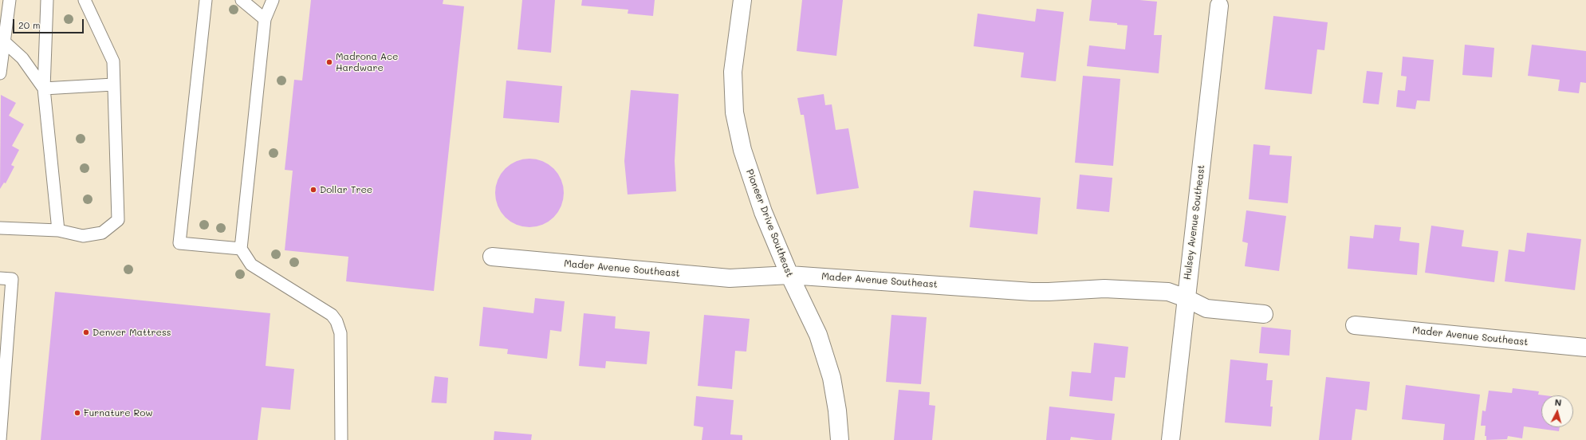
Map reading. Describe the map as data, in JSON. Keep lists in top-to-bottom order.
{
  "streets": {
    "street": ["Hulsey Avenue Southeast", "Pioneer Drive Southeast", "Mader Avenue Southeast"]
  },
  "crossings": [
    ["Hulsey Avenue Southeast", "Mader Avenue Southeast"],
    ["Pioneer Drive Southeast", "Mader Avenue Southeast"]
  ],
  "places": [
    "Madrona Ace Hardware",
    "Dollar Tree",
    "Denver Mattress",
    "Furnature Row"
  ],
  "scale_bar": "20 m",
  "north": "top"
}
